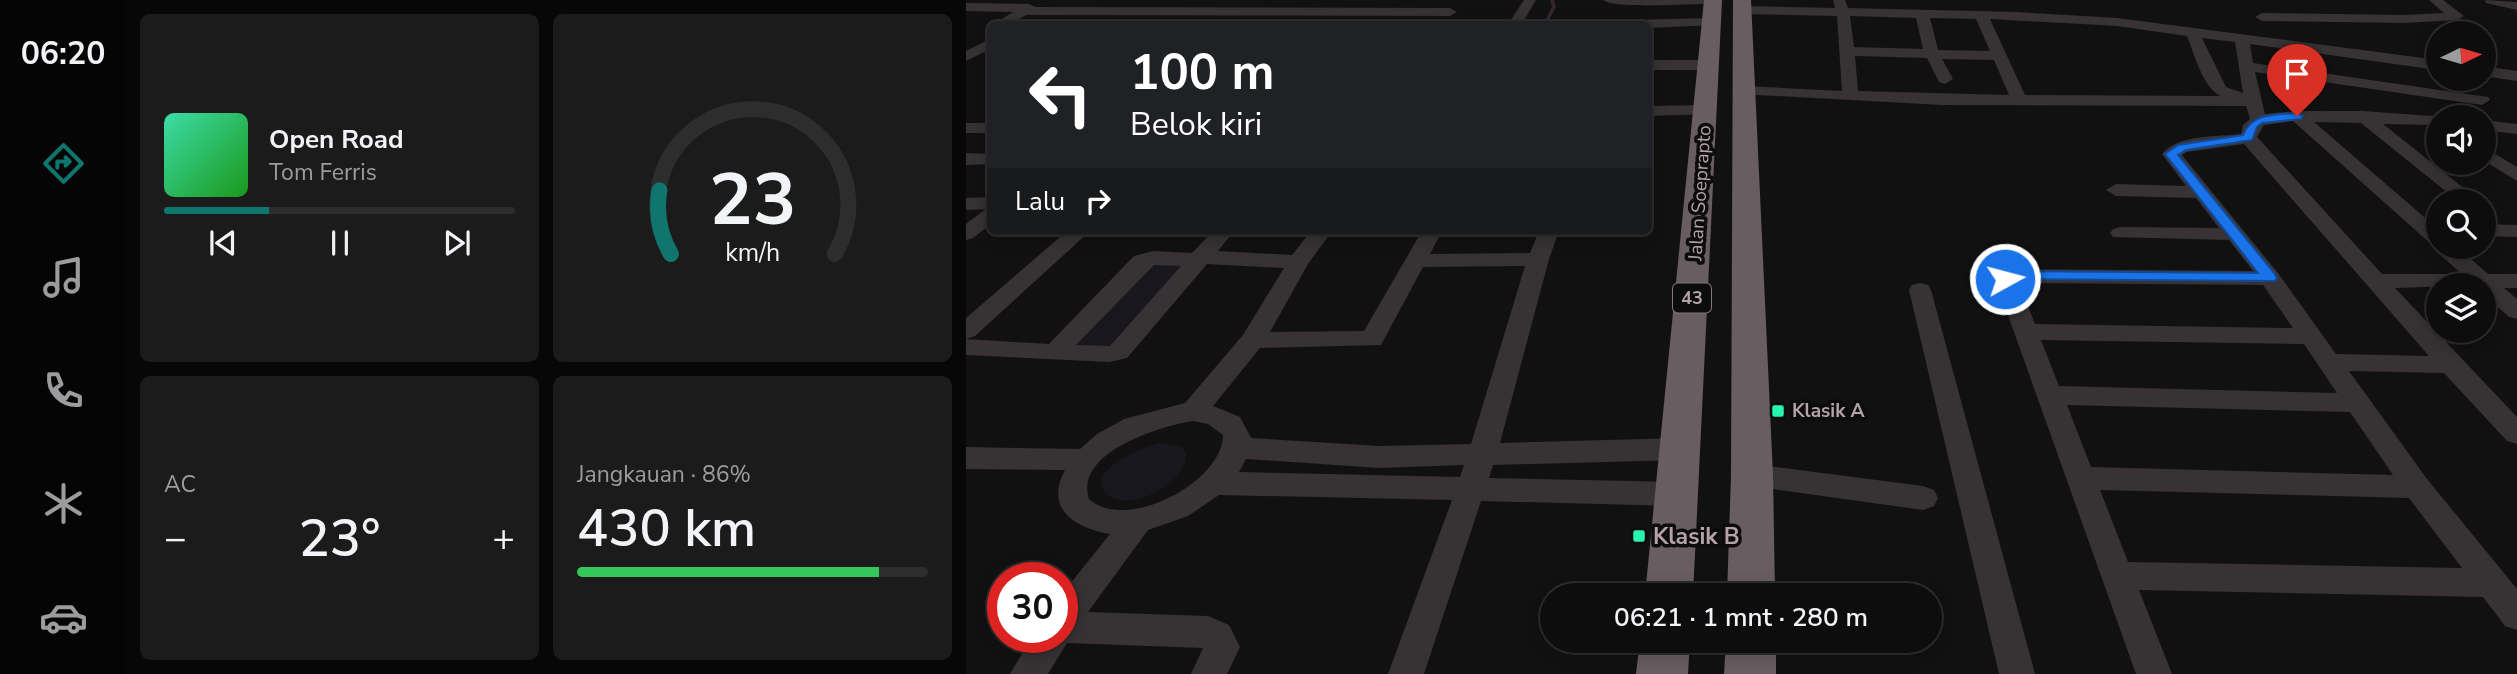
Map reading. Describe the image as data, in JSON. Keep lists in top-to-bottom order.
{
  "streets": {
    "highway": ["Jalan Soeprapto", "43"]
  },
  "places": {
    "transit": ["Klasik A", "Klasik B"]
  },
  "north": "right",
  "page": {
    "tabs": "06:20",
    "turn": ["100 m", "Belok kiri"],
    "song": ["Open Road", "Tom Ferris"],
    "then": "Lalu",
    "tile": [
      "AC",
      ["Jangkauan · 86%", "430 km"]
    ],
    "heat": ["−", "23°", "+"],
    "limit": "30",
    "trip": "06:21 · 1 mnt · 280 m",
    "gauge": ["23", "km/h"]
  }
}
